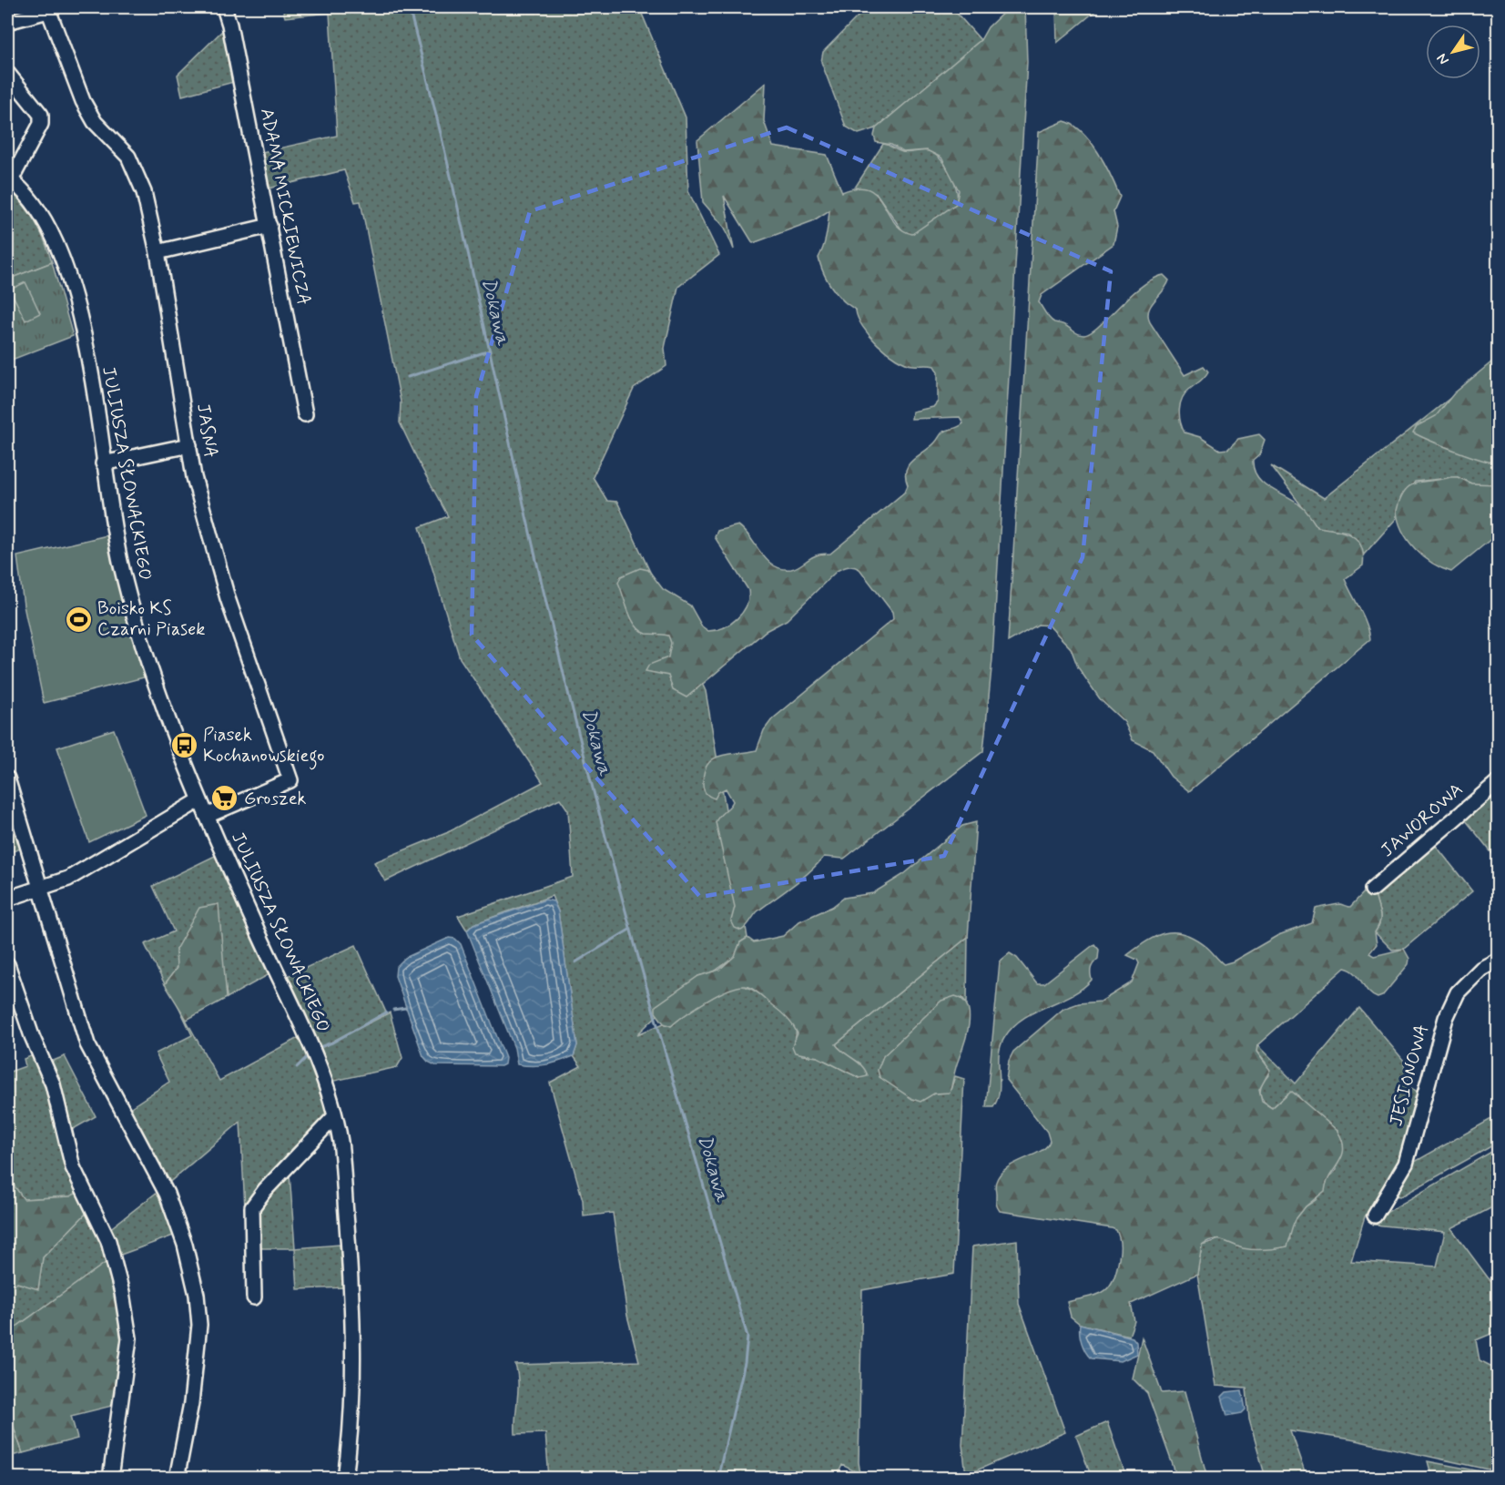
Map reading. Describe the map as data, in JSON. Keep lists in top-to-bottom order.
{
  "streets": {
    "street": [
      "ADAMA MICKIEWICZA",
      "JASNA",
      "JULIUSZA SŁOWACKIEGO",
      "JAWOROWA",
      "JESIONOWA"
    ]
  },
  "crossings": [
    ["JASNA", "JULIUSZA SŁOWACKIEGO"]
  ],
  "water": ["Dokawa"],
  "places": {
    "sports": ["Boisko KS Czarni Piasek"],
    "bus stop": ["Piasek Kochanowskiego"],
    "supermarket": ["Groszek"]
  },
  "north": "bottom left"
}
